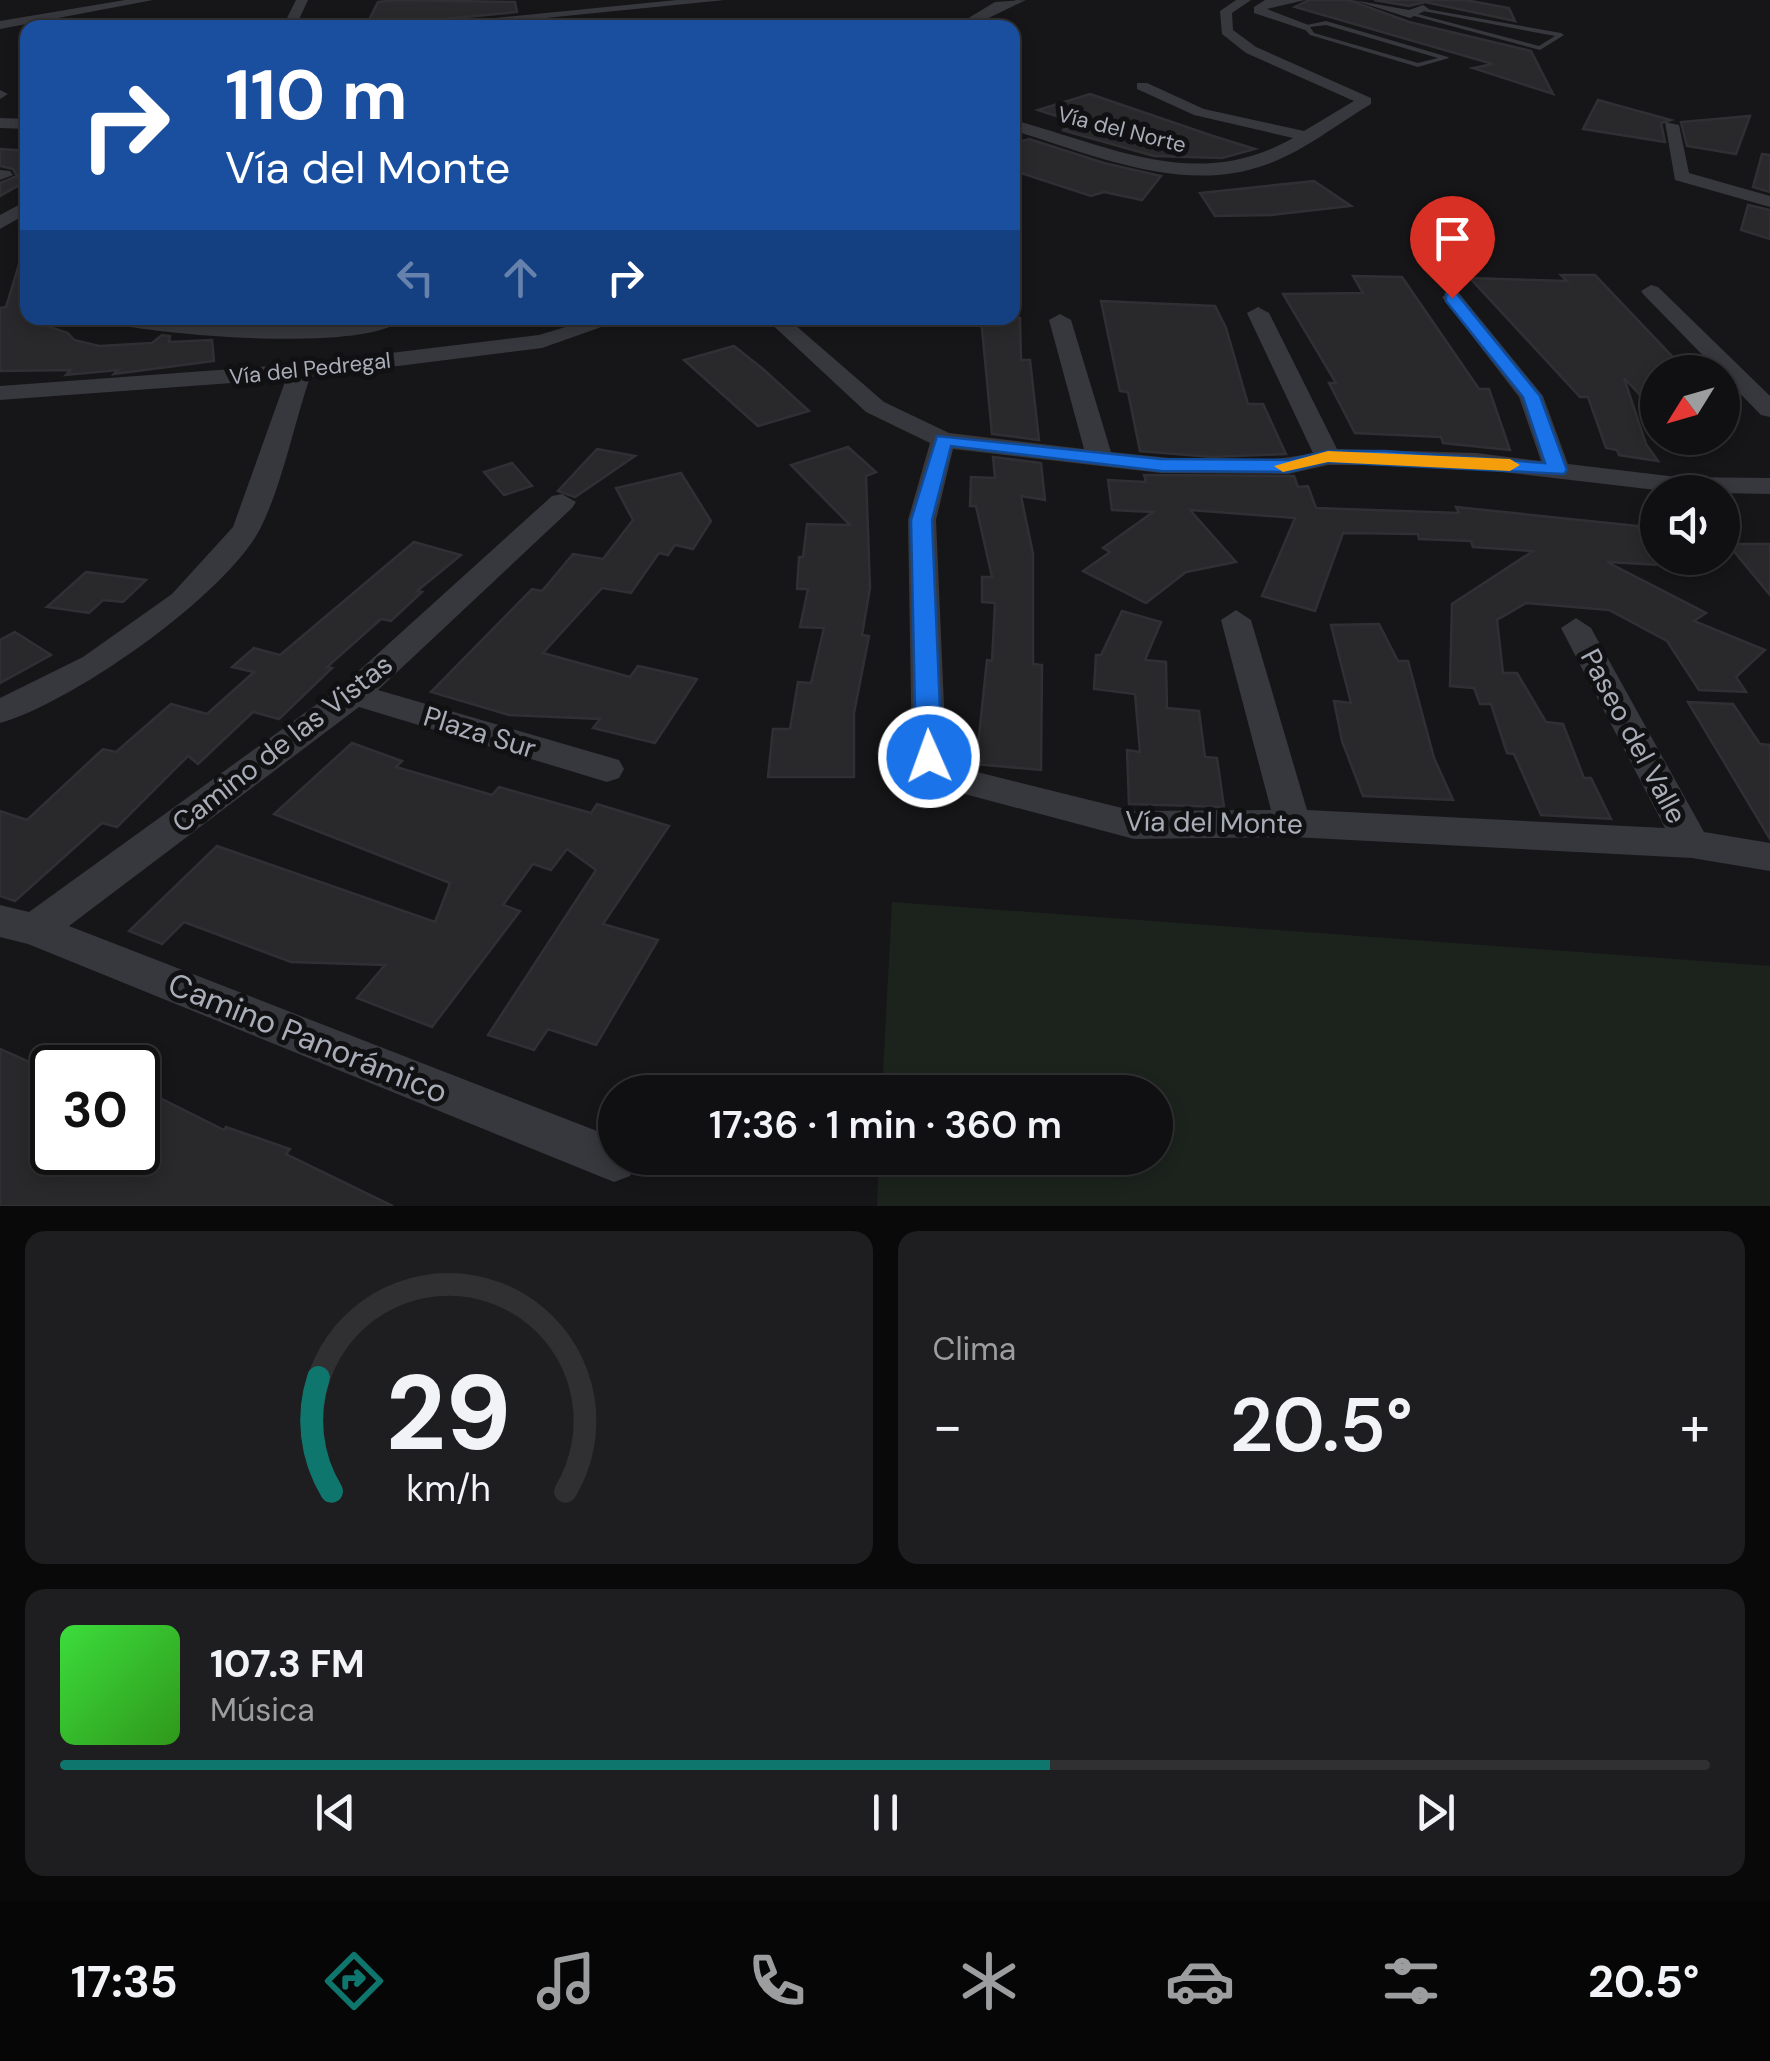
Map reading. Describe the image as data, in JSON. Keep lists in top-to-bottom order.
{
  "streets": {
    "street": [
      "Vía del Norte",
      "Vía del Pedregal",
      "Plaza Sur",
      "Paseo del Valle",
      "Camino de las Vistas",
      "Vía del Monte",
      "Camino Panorámico"
    ]
  },
  "crossings": [
    ["Plaza Sur", "Camino de las Vistas"],
    ["Paseo del Valle", "Vía del Monte"],
    ["Camino de las Vistas", "Camino Panorámico"]
  ],
  "north": "bottom left",
  "page": {
    "turn": ["110 m", "Vía del Monte"],
    "limit": "30",
    "trip": "17:36 · 1 min · 360 m",
    "tile": "Clima",
    "heat": ["−", "20.5°", "+"],
    "song": ["107.3 FM", "Música"],
    "tabs": ["17:35", "20.5°"],
    "gauge": ["29", "km/h"]
  }
}
